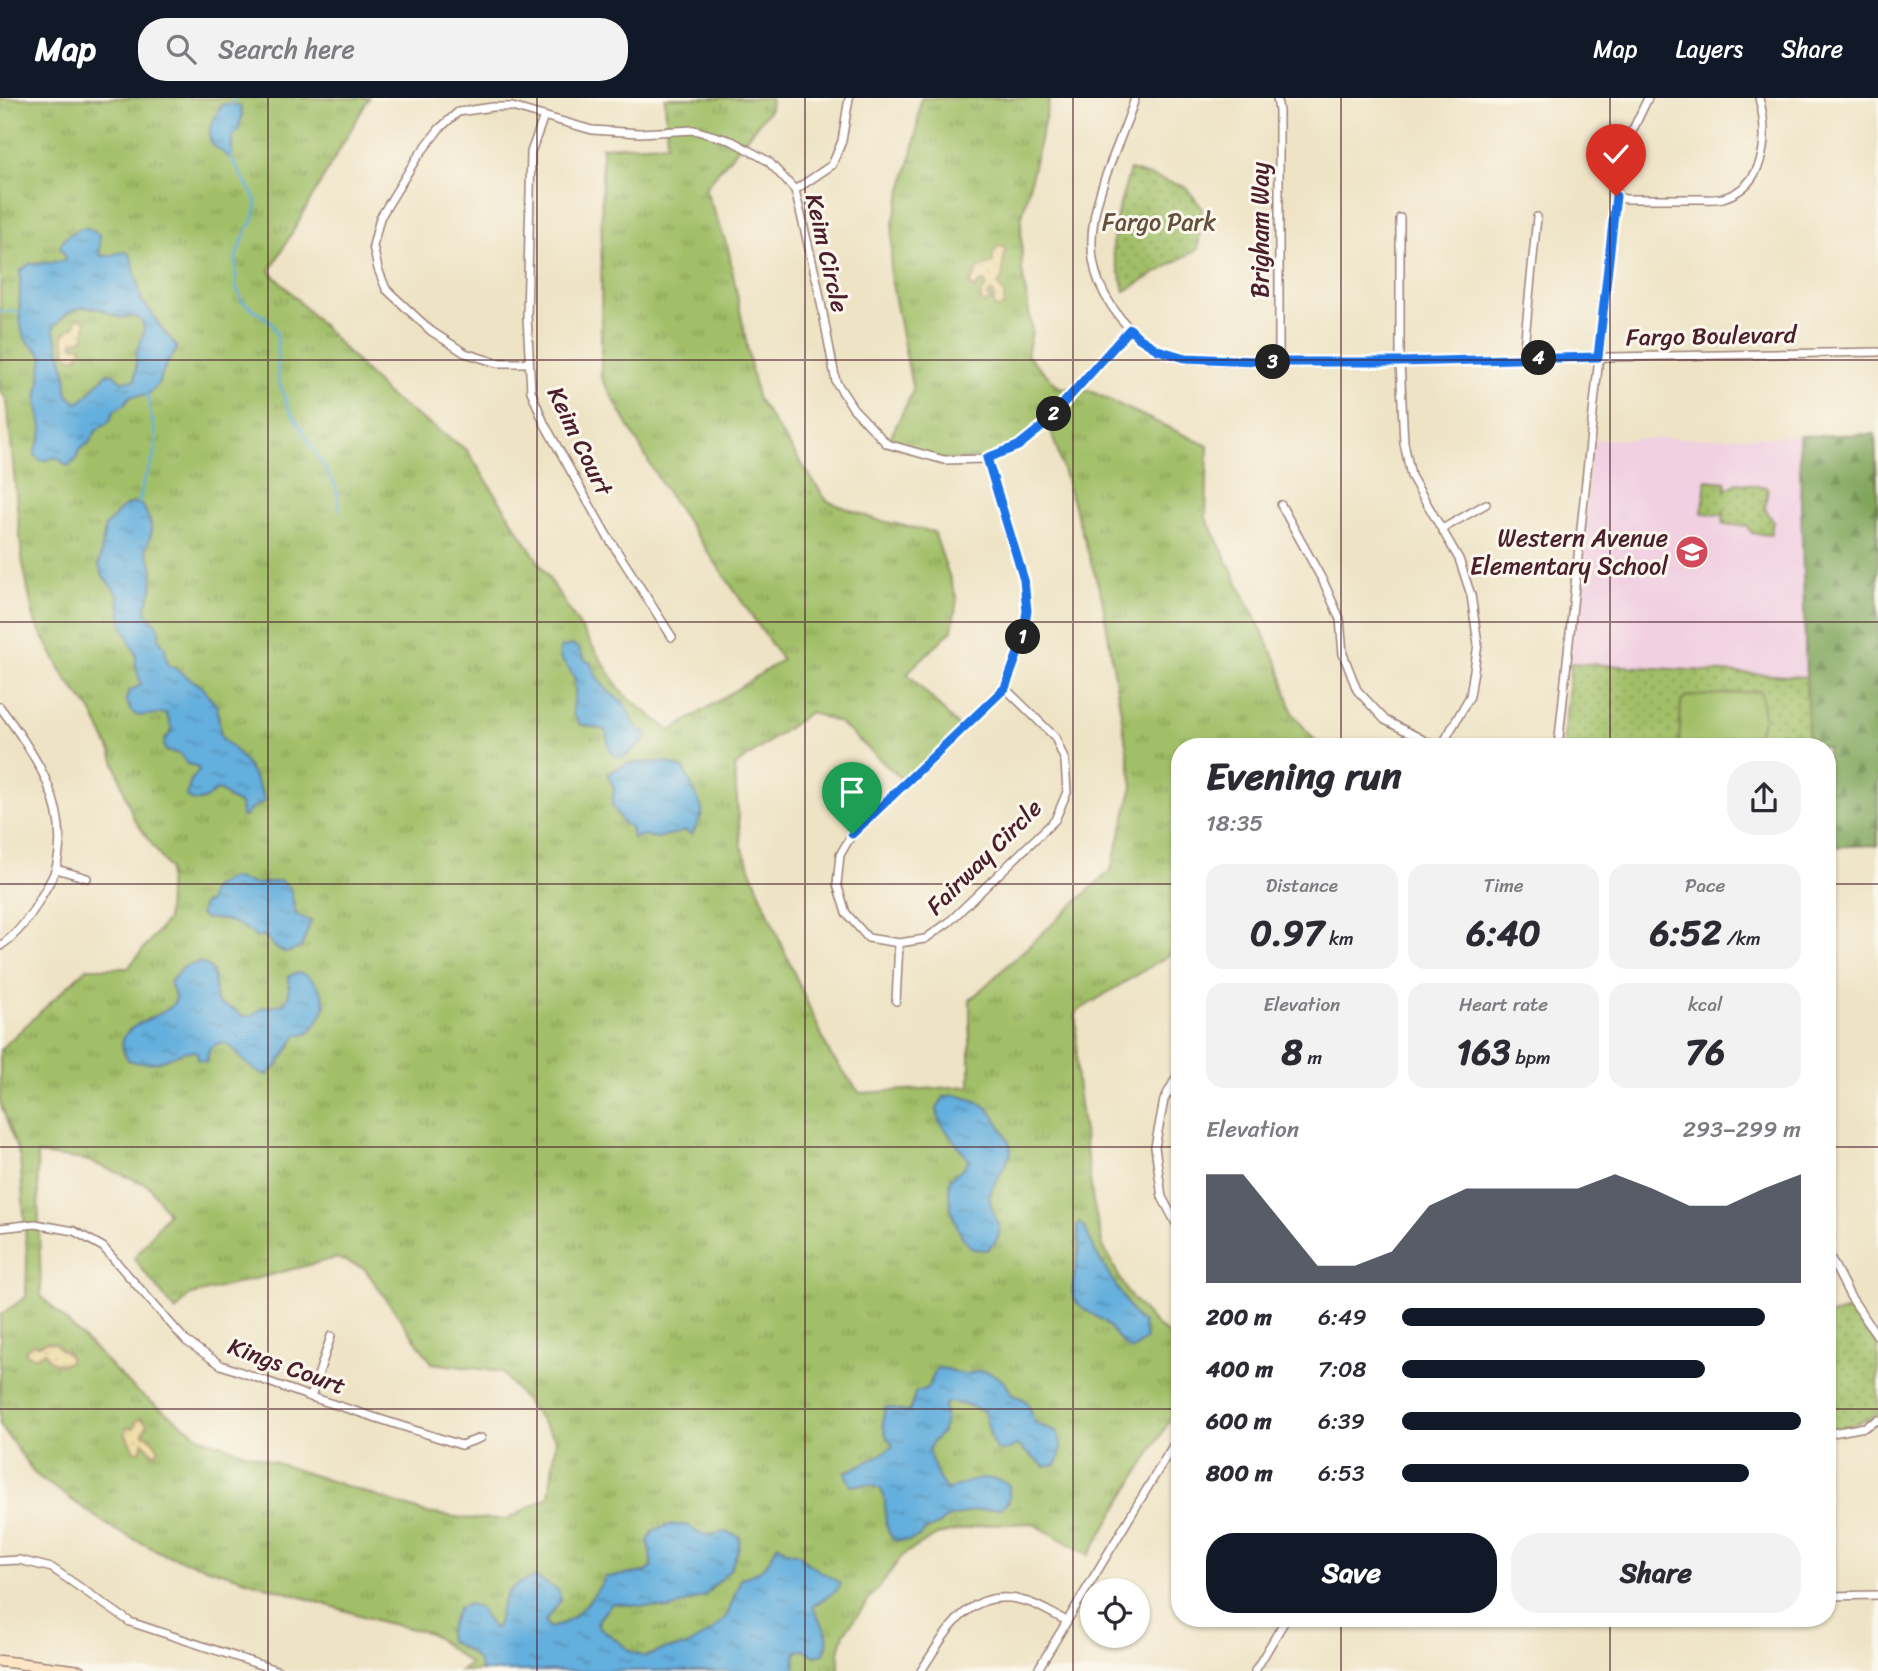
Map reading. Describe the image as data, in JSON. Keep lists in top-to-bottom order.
{
  "streets": {
    "street": [
      "Brigham Way",
      "Keim Circle",
      "Fargo Boulevard",
      "Keim Court",
      "Fairway Circle",
      "Kings Court"
    ]
  },
  "crossings": [
    ["Brigham Way", "Fargo Boulevard"],
    ["Keim Circle", "Fargo Boulevard"],
    ["Keim Circle", "Keim Court"],
    ["Keim Circle", "Fairway Circle"]
  ],
  "parks": ["Fargo Park"],
  "places": {
    "school or university": ["Western Avenue Elementary School"]
  },
  "page": {
    "header": "Map",
    "search": "Search here",
    "nav": ["Map", "Layers", "Share"],
    "pins": [
      "4",
      "3",
      "2",
      "1"
    ],
    "heading": ["Evening run", "18:35"],
    "stats": [
      ["Distance", "0.97 km"],
      ["Time", "6:40"],
      ["Pace", "6:52 /km"],
      ["Elevation", "8 m"],
      ["Heart rate", "163 bpm"],
      ["kcal", "76"]
    ],
    "chart": ["Elevation", "293–299 m"],
    "list": [
      {
        "name": "200 m",
        "note": "6:49"
      },
      {
        "name": "400 m",
        "note": "7:08"
      },
      {
        "name": "600 m",
        "note": "6:39"
      },
      {
        "name": "800 m",
        "note": "6:53"
      }
    ],
    "buttons": ["Save", "Share"]
  }
}
